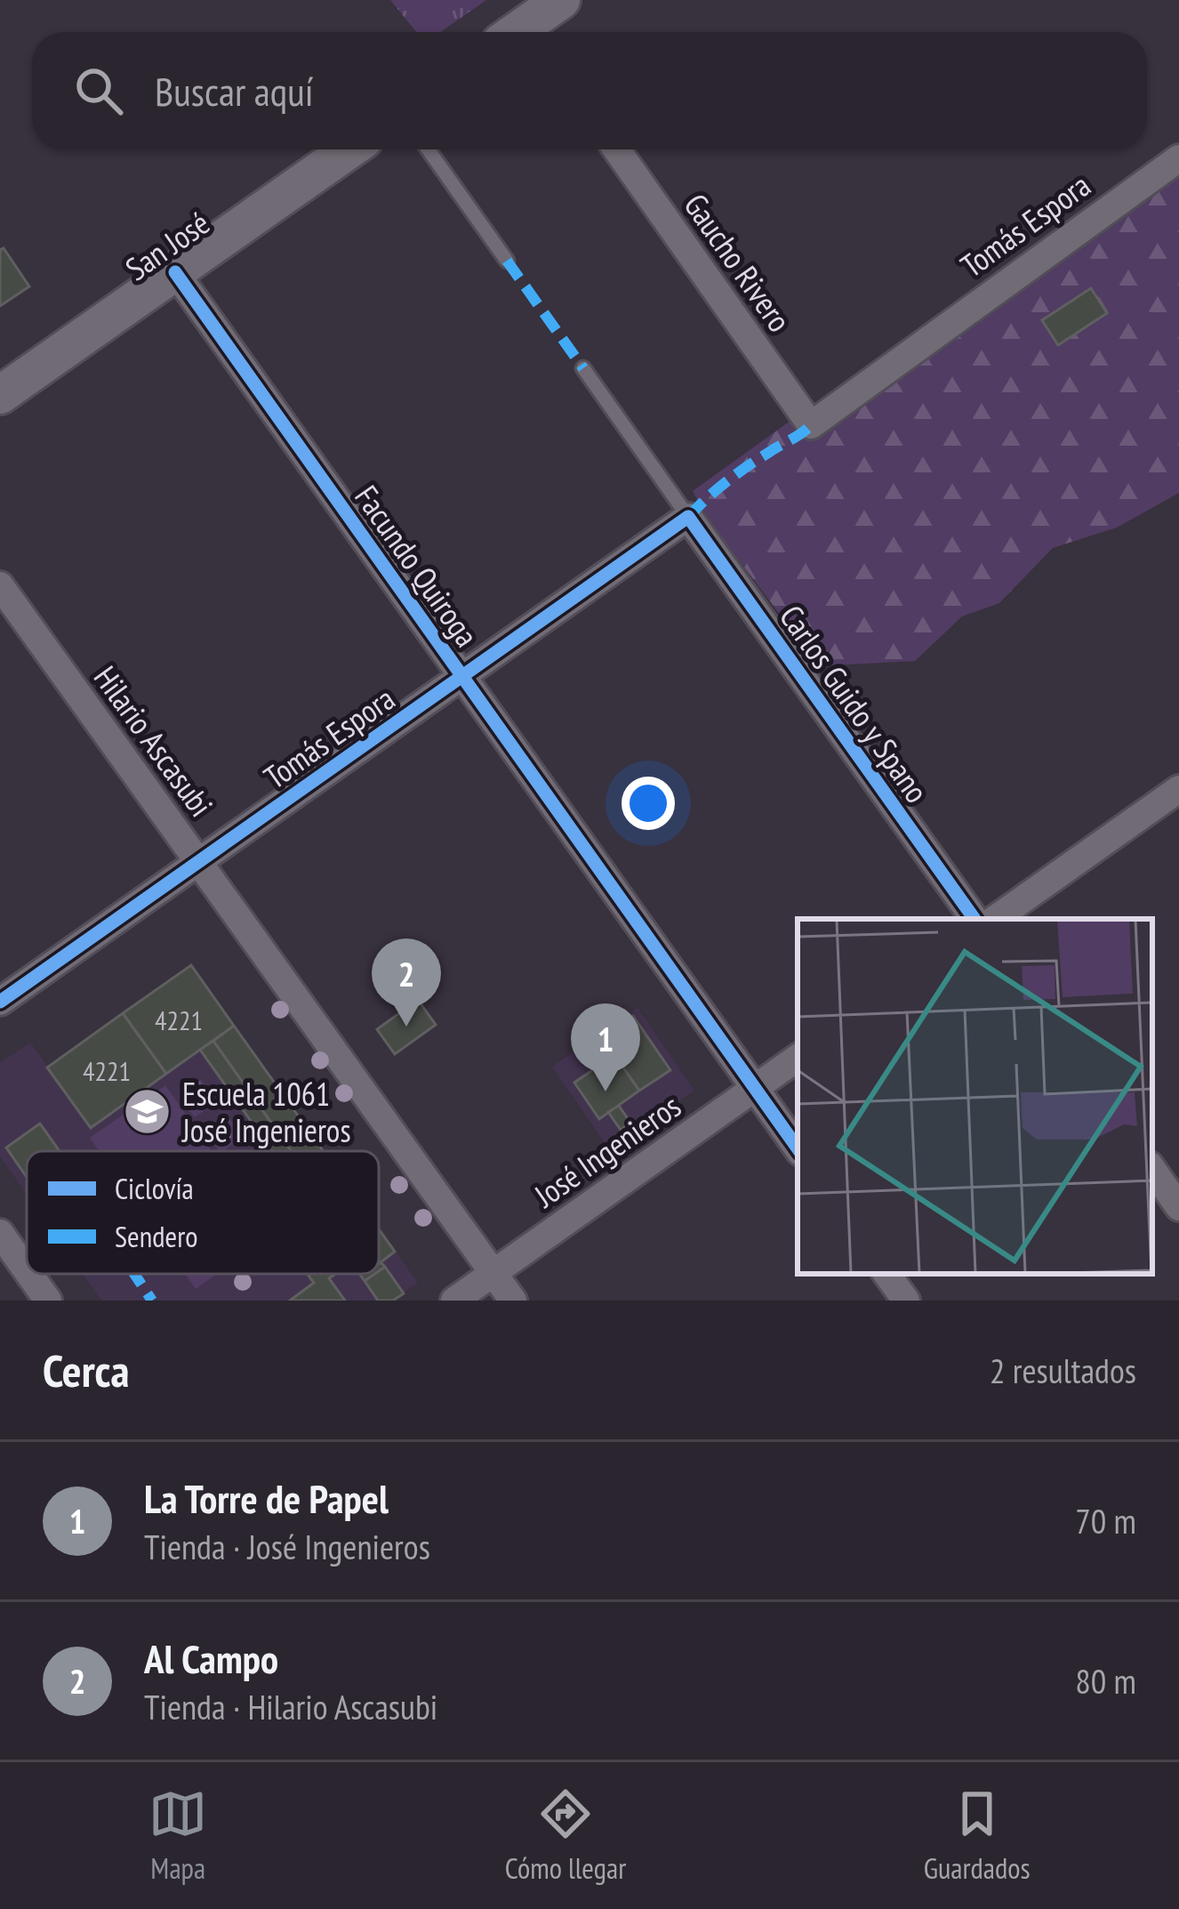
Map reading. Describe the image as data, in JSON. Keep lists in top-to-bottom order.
{
  "streets": {
    "street": [
      "Tomás Espora",
      "San José",
      "Gaucho Rivero",
      "Facundo Quiroga",
      "Carlos Guido y Spano",
      "Hilario Ascasubi",
      "José Ingenieros"
    ]
  },
  "crossings": [
    ["Tomás Espora", "Gaucho Rivero"],
    ["Tomás Espora", "Facundo Quiroga"],
    ["Tomás Espora", "Carlos Guido y Spano"],
    ["Tomás Espora", "Hilario Ascasubi"],
    ["San José", "Facundo Quiroga"],
    ["Facundo Quiroga", "José Ingenieros"],
    ["Hilario Ascasubi", "José Ingenieros"]
  ],
  "places": {
    "school or university": ["Escuela 1061 José Ingenieros"]
  },
  "house_numbers": ["4221", "4221"],
  "legend": ["Ciclovía", "Sendero"],
  "page": {
    "search": "Buscar aquí",
    "pins": ["2", "1"],
    "heading": ["Cerca", "2 resultados"],
    "list": [
      {
        "mark": "1",
        "name": "La Torre de Papel",
        "note": "Tienda · José Ingenieros",
        "value": "70 m"
      },
      {
        "mark": "2",
        "name": "Al Campo",
        "note": "Tienda · Hilario Ascasubi",
        "value": "80 m"
      }
    ],
    "nav": ["Mapa", "Cómo llegar", "Guardados"]
  }
}
